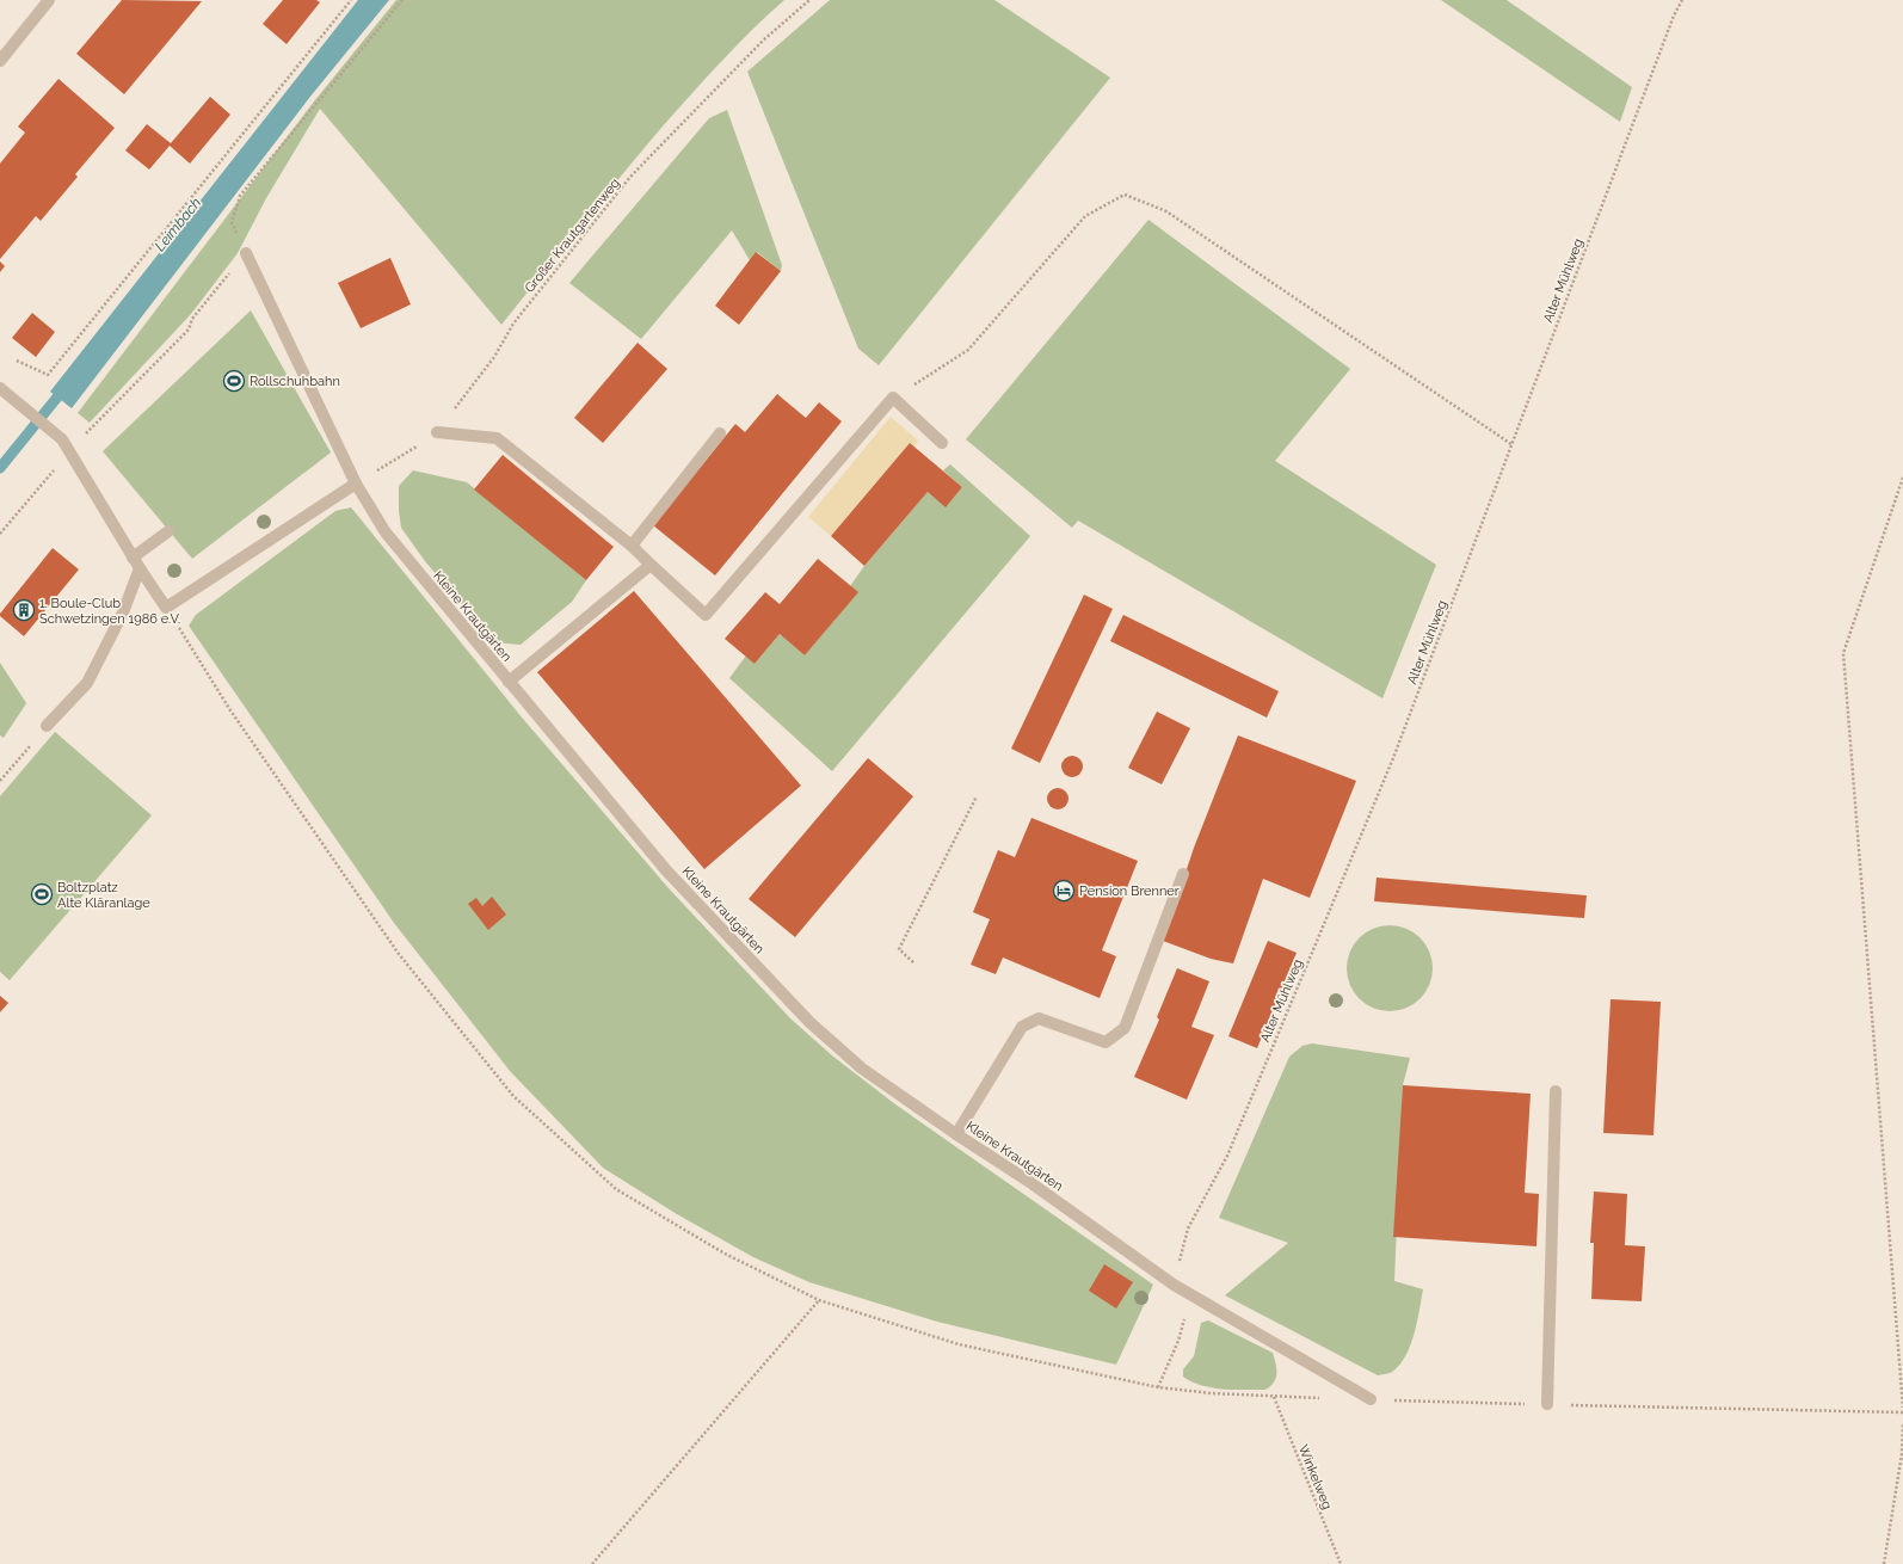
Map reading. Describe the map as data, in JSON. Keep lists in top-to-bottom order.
{
  "streets": {
    "street": ["Kleine Krautgärten"],
    "path": ["Großer Krautgartenweg", "Alter Mühlweg", "Winkelweg"]
  },
  "crossings": [
    ["Großer Krautgartenweg", "Kleine Krautgärten"],
    ["Alter Mühlweg", "Kleine Krautgärten"]
  ],
  "water": ["Leimbach"],
  "places": {
    "sports": ["Rollschuhbahn", "Boltzplatz Alte Kläranlage"],
    "building": ["1. Boule-Club Schwetzingen 1986 e.V."],
    "hotel": ["Pension Brenner"]
  }
}
